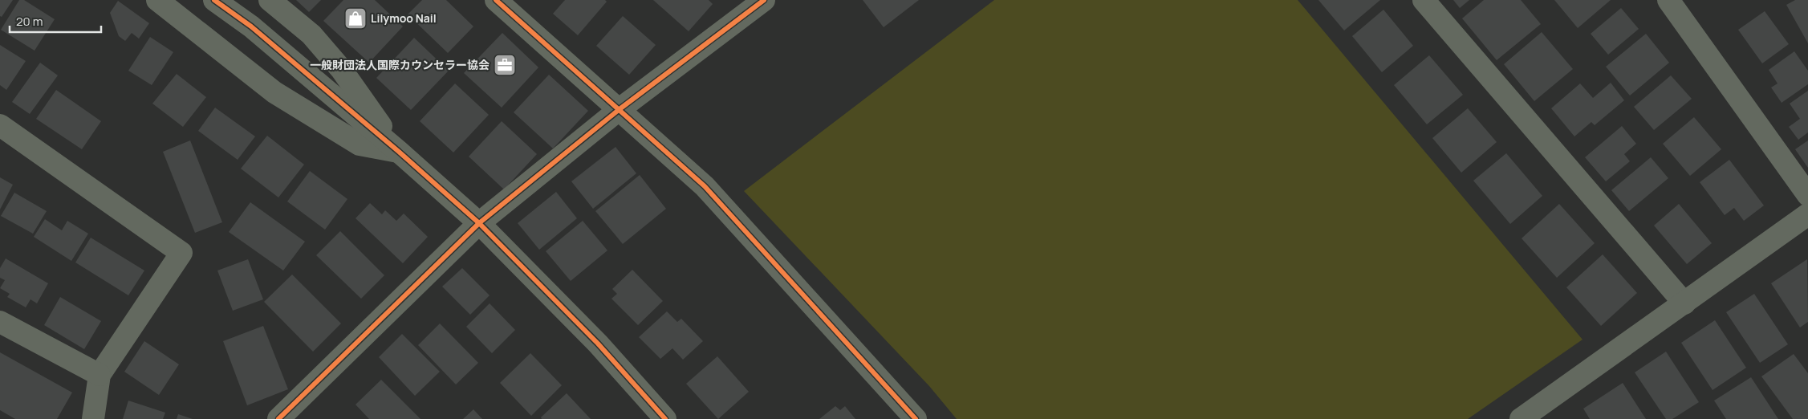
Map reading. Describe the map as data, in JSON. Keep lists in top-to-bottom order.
{
  "places": {
    "shop": ["Lilymoo Nail"],
    "office": ["一般財団法人国際カウンセラー協会"]
  },
  "scale_bar": "20 m"
}
